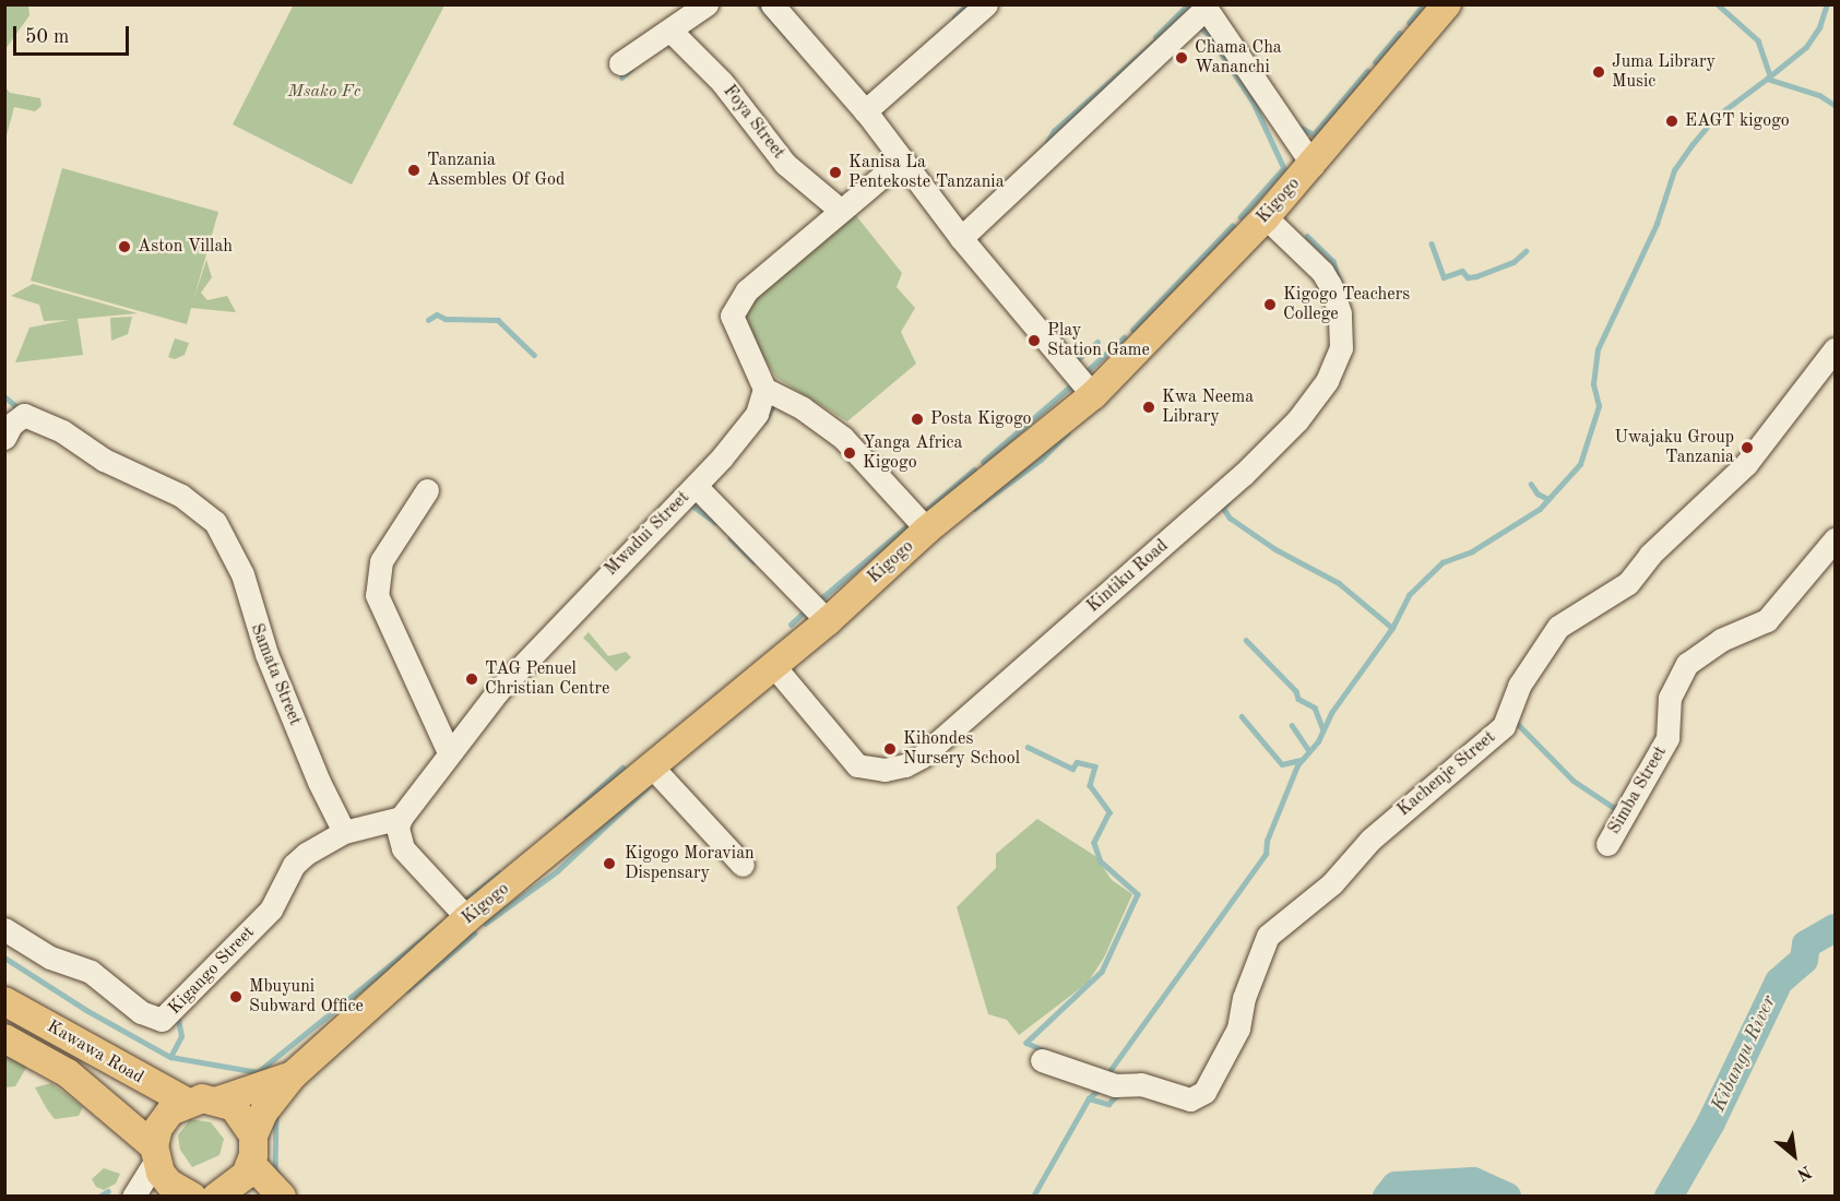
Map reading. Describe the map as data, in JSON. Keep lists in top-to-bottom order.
{
  "streets": {
    "main road": ["Kigogo", "Kawawa Road"],
    "street": [
      "Foya Street",
      "Mwadui Street",
      "Kintiku Road",
      "Samata Street",
      "Kachenje Street",
      "Simba Street",
      "Kigango Street"
    ]
  },
  "crossings": [
    ["Kigogo", "Kintiku Road"],
    ["Mwadui Street", "Kigango Street"],
    ["Samata Street", "Kigango Street"]
  ],
  "water": ["Kibangu River"],
  "parks": ["Msako Fc"],
  "places": [
    "Chama Cha Wananchi",
    "Juma Library Music",
    "EAGT kigogo",
    "Tanzania Assembles Of God",
    "Kanisa La Pentekoste Tanzania",
    "Aston Villah",
    "Kigogo Teachers College",
    "Play Station Game",
    "Kwa Neema Library",
    "Posta Kigogo",
    "Uwajaku Group Tanzania",
    "Yanga Africa Kigogo",
    "TAG Penuel Christian Centre",
    "Kihondes Nursery School",
    "Kigogo Moravian Dispensary",
    "Mbuyuni Subward Office"
  ],
  "scale_bar": "50 m",
  "north": "bottom right"
}
